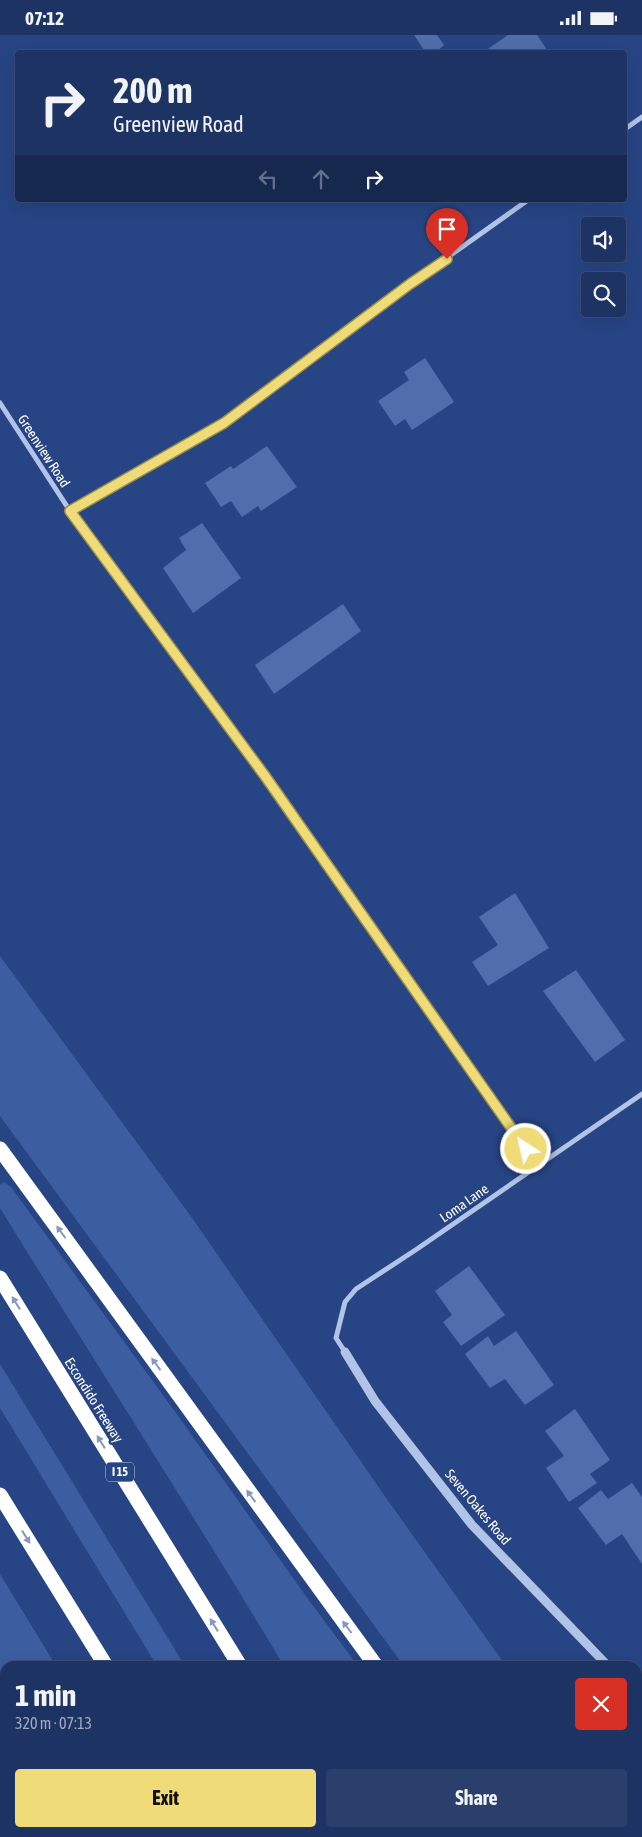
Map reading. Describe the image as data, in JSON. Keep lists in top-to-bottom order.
{
  "streets": {
    "highway": ["Escondido Freeway", "I 15"],
    "street": ["Greenview Road", "Loma Lane", "Seven Oakes Road"]
  },
  "crossings": [
    ["Greenview Road", "Loma Lane"],
    ["Loma Lane", "Seven Oakes Road"]
  ],
  "page": {
    "status": "07:12",
    "turn": ["200 m", "Greenview Road"],
    "heading": ["1 min", "320 m · 07:13"],
    "buttons": ["Exit", "Share"]
  }
}
